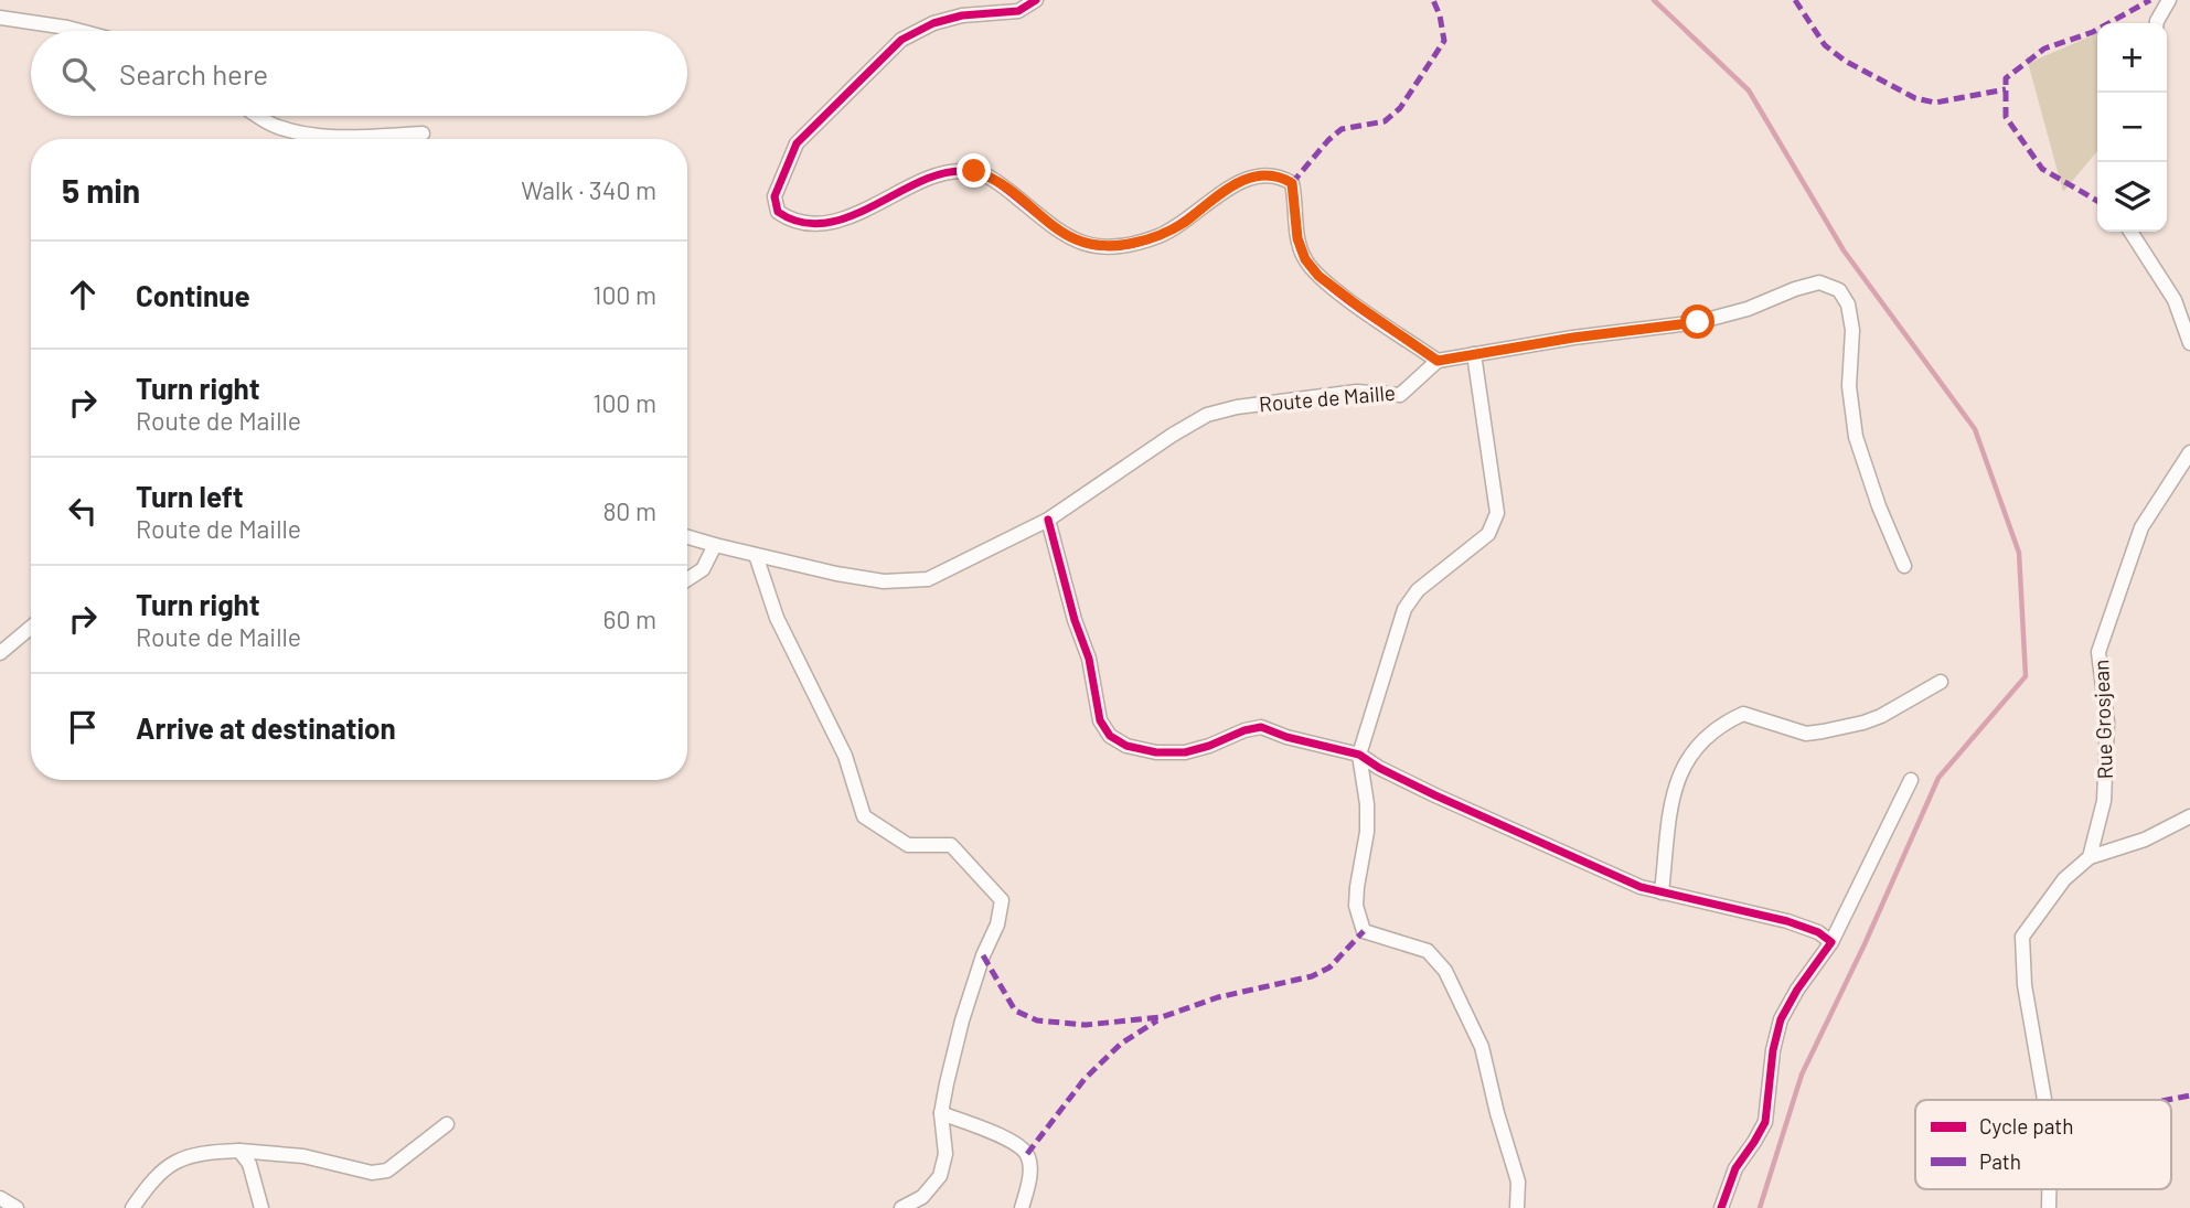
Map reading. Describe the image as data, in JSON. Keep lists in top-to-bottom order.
{
  "streets": {
    "street": ["Route de Maille", "Rue Grosjean"]
  },
  "legend": ["Cycle path", "Path"],
  "page": {
    "map_buttons": ["+", "−"],
    "search": "Search here",
    "heading": ["5 min", "Walk · 340 m"],
    "list": [
      ["Continue", "100 m"],
      ["Turn right", "Route de Maille", "100 m"],
      ["Turn left", "Route de Maille", "80 m"],
      ["Turn right", "Route de Maille", "60 m"],
      "Arrive at destination"
    ]
  }
}
